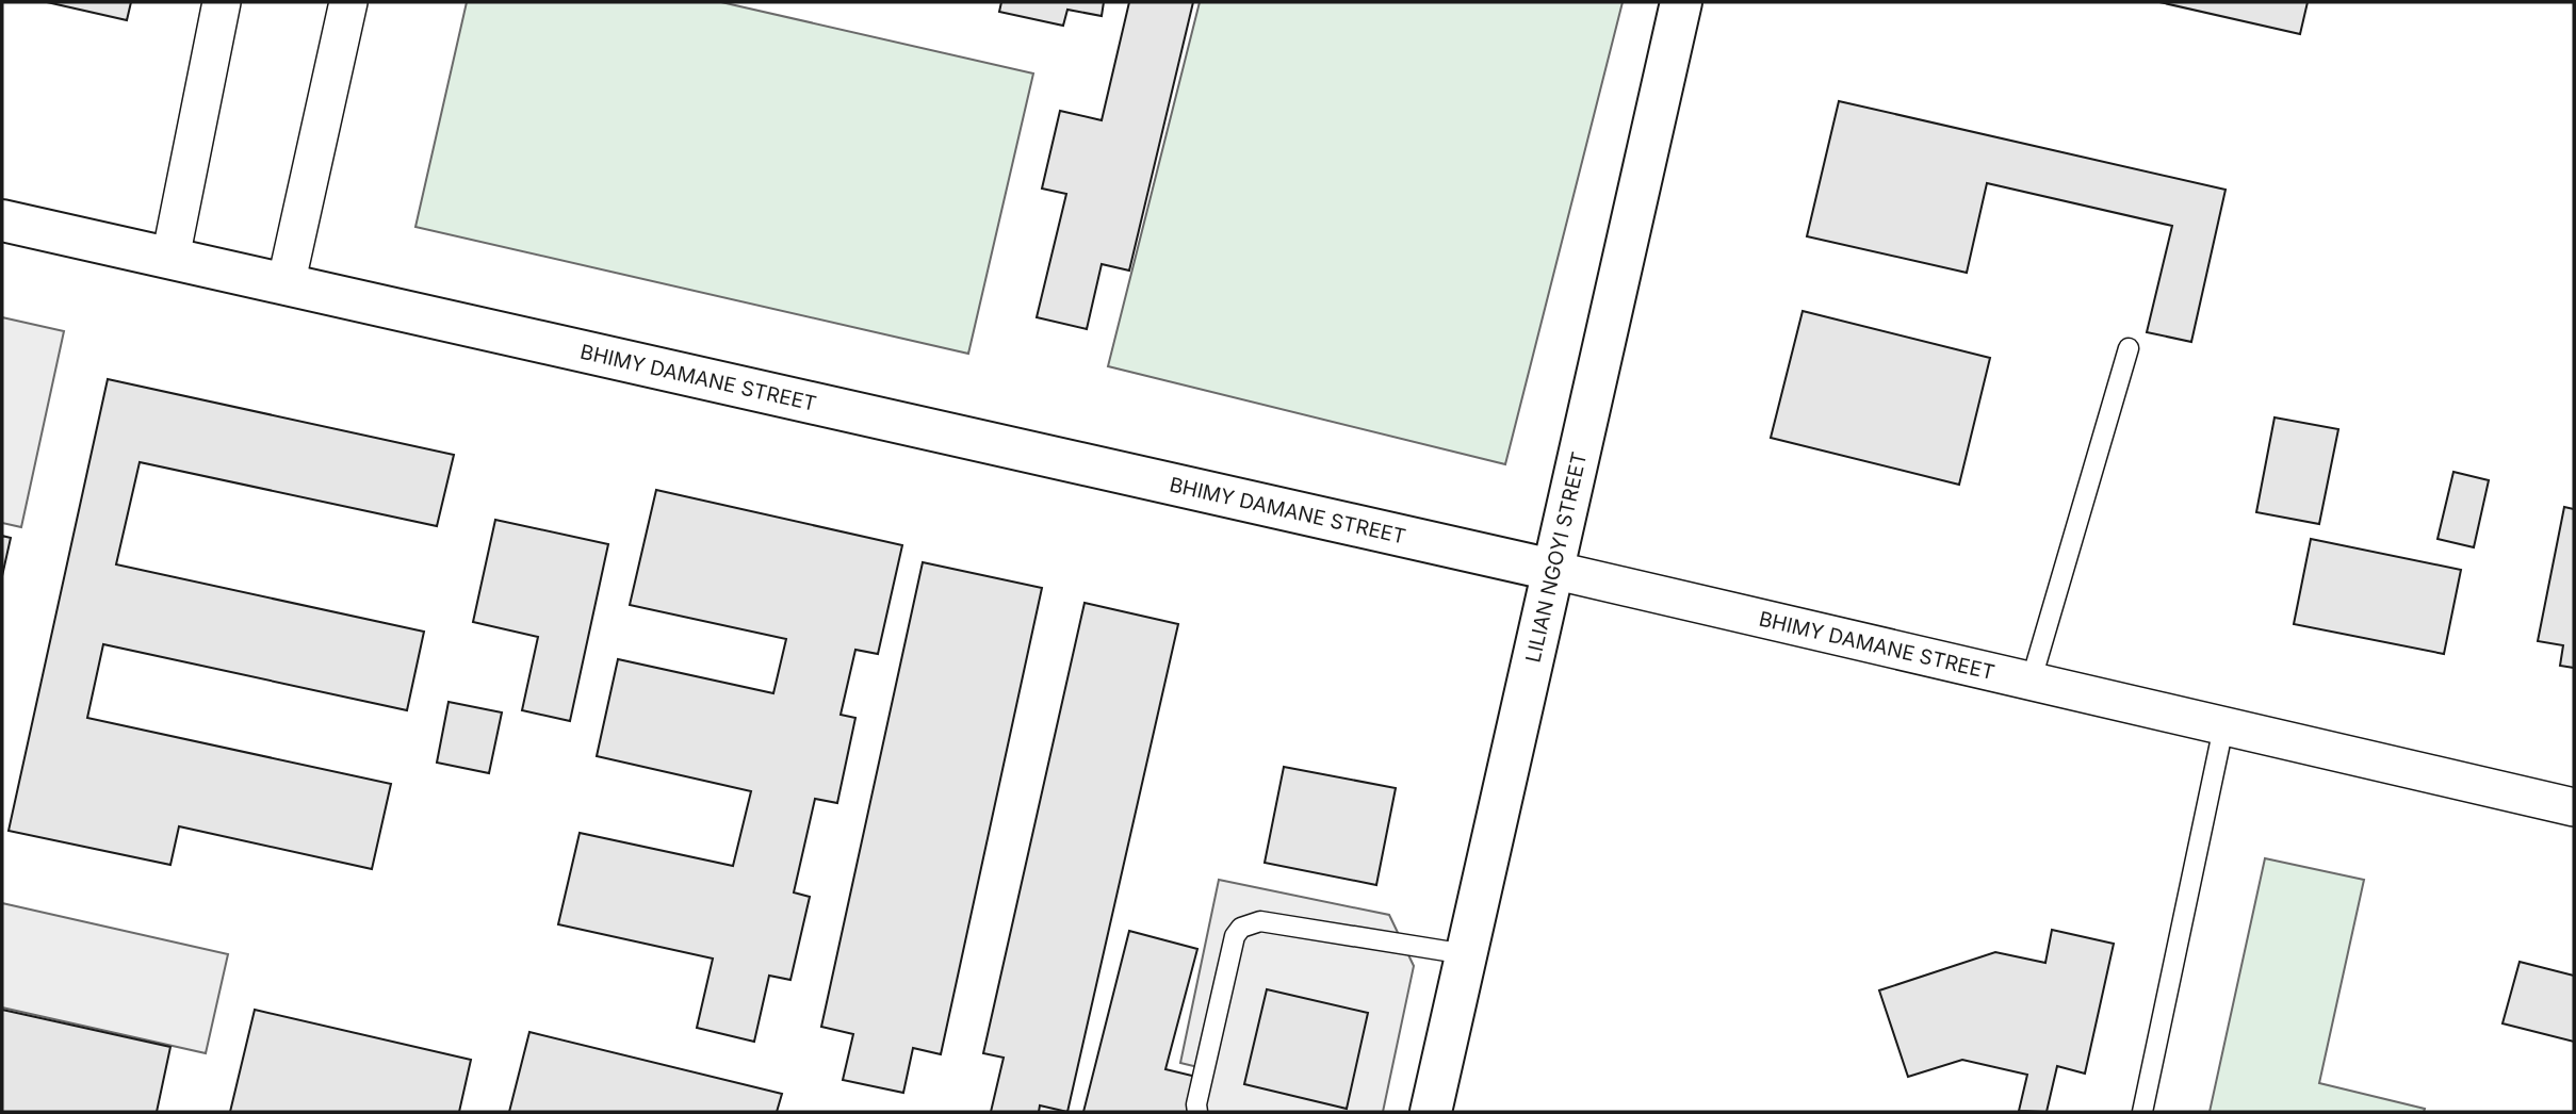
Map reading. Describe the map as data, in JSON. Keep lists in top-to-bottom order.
{
  "streets": {
    "main road": ["BHIMY DAMANE STREET", "LILIAN NGOYI STREET"]
  },
  "crossings": [
    ["BHIMY DAMANE STREET", "LILIAN NGOYI STREET"]
  ]
}
